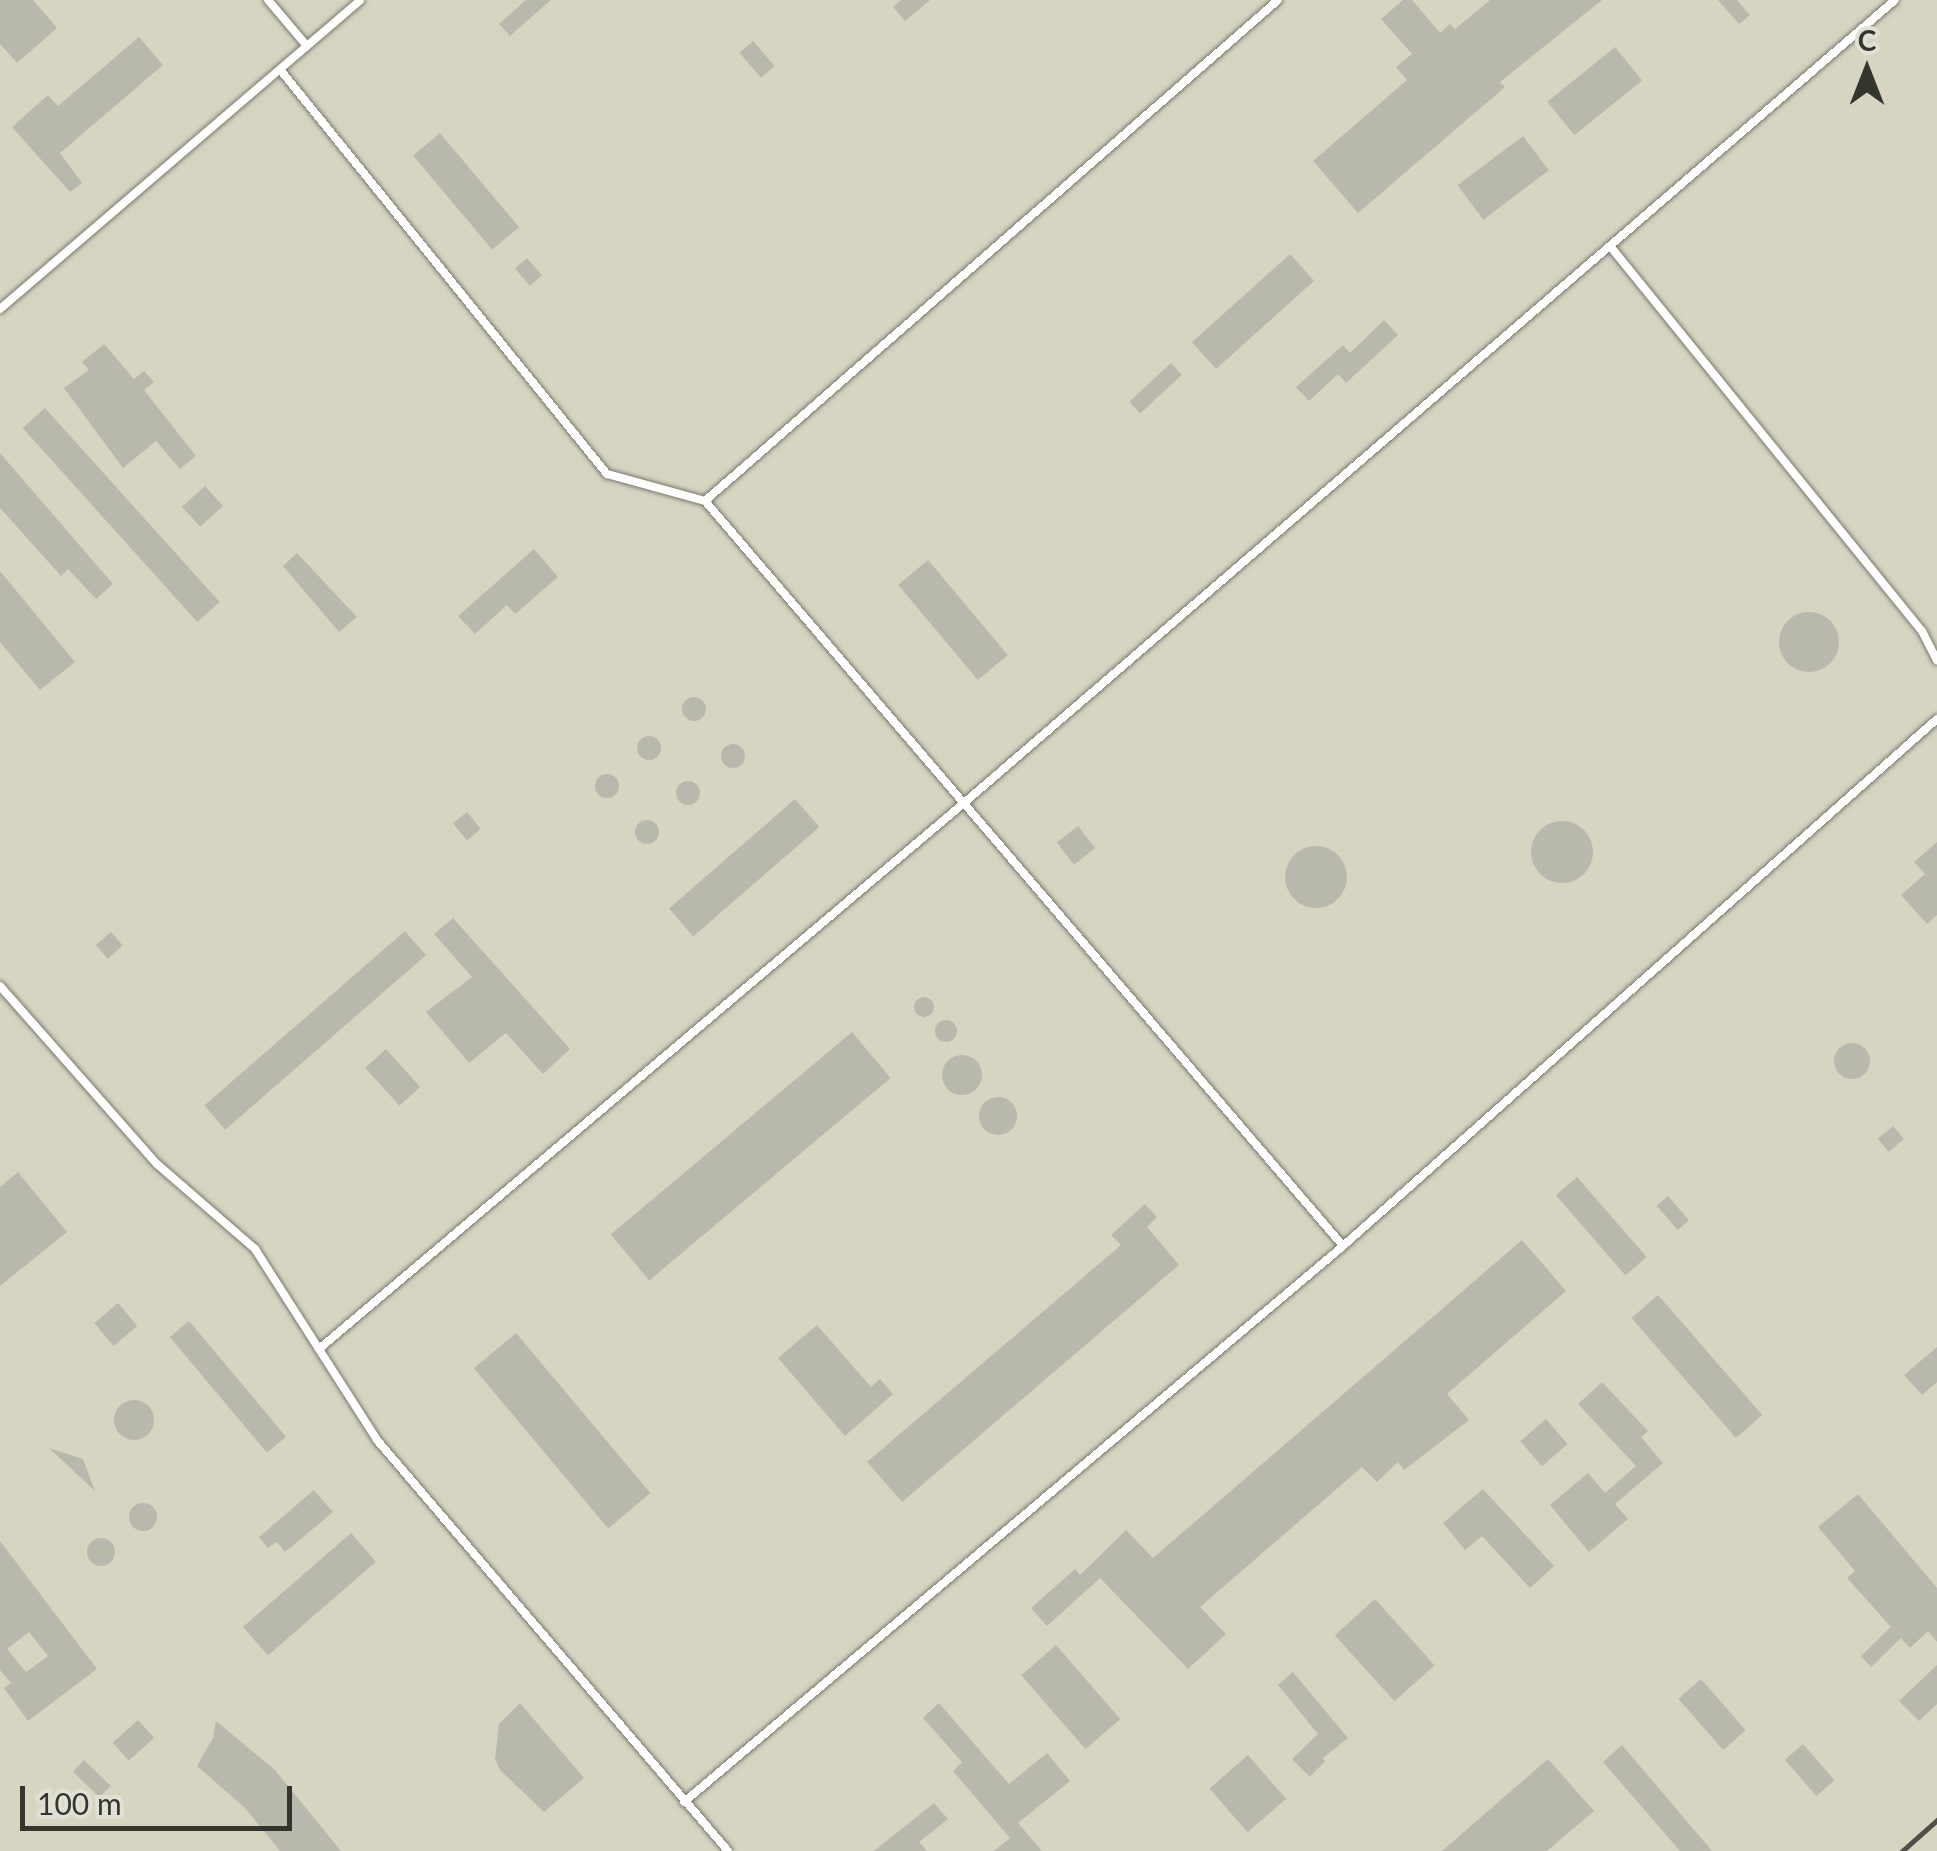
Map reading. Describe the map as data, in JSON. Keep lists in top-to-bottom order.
{
  "scale_bar": "100 m",
  "north": "top"
}
